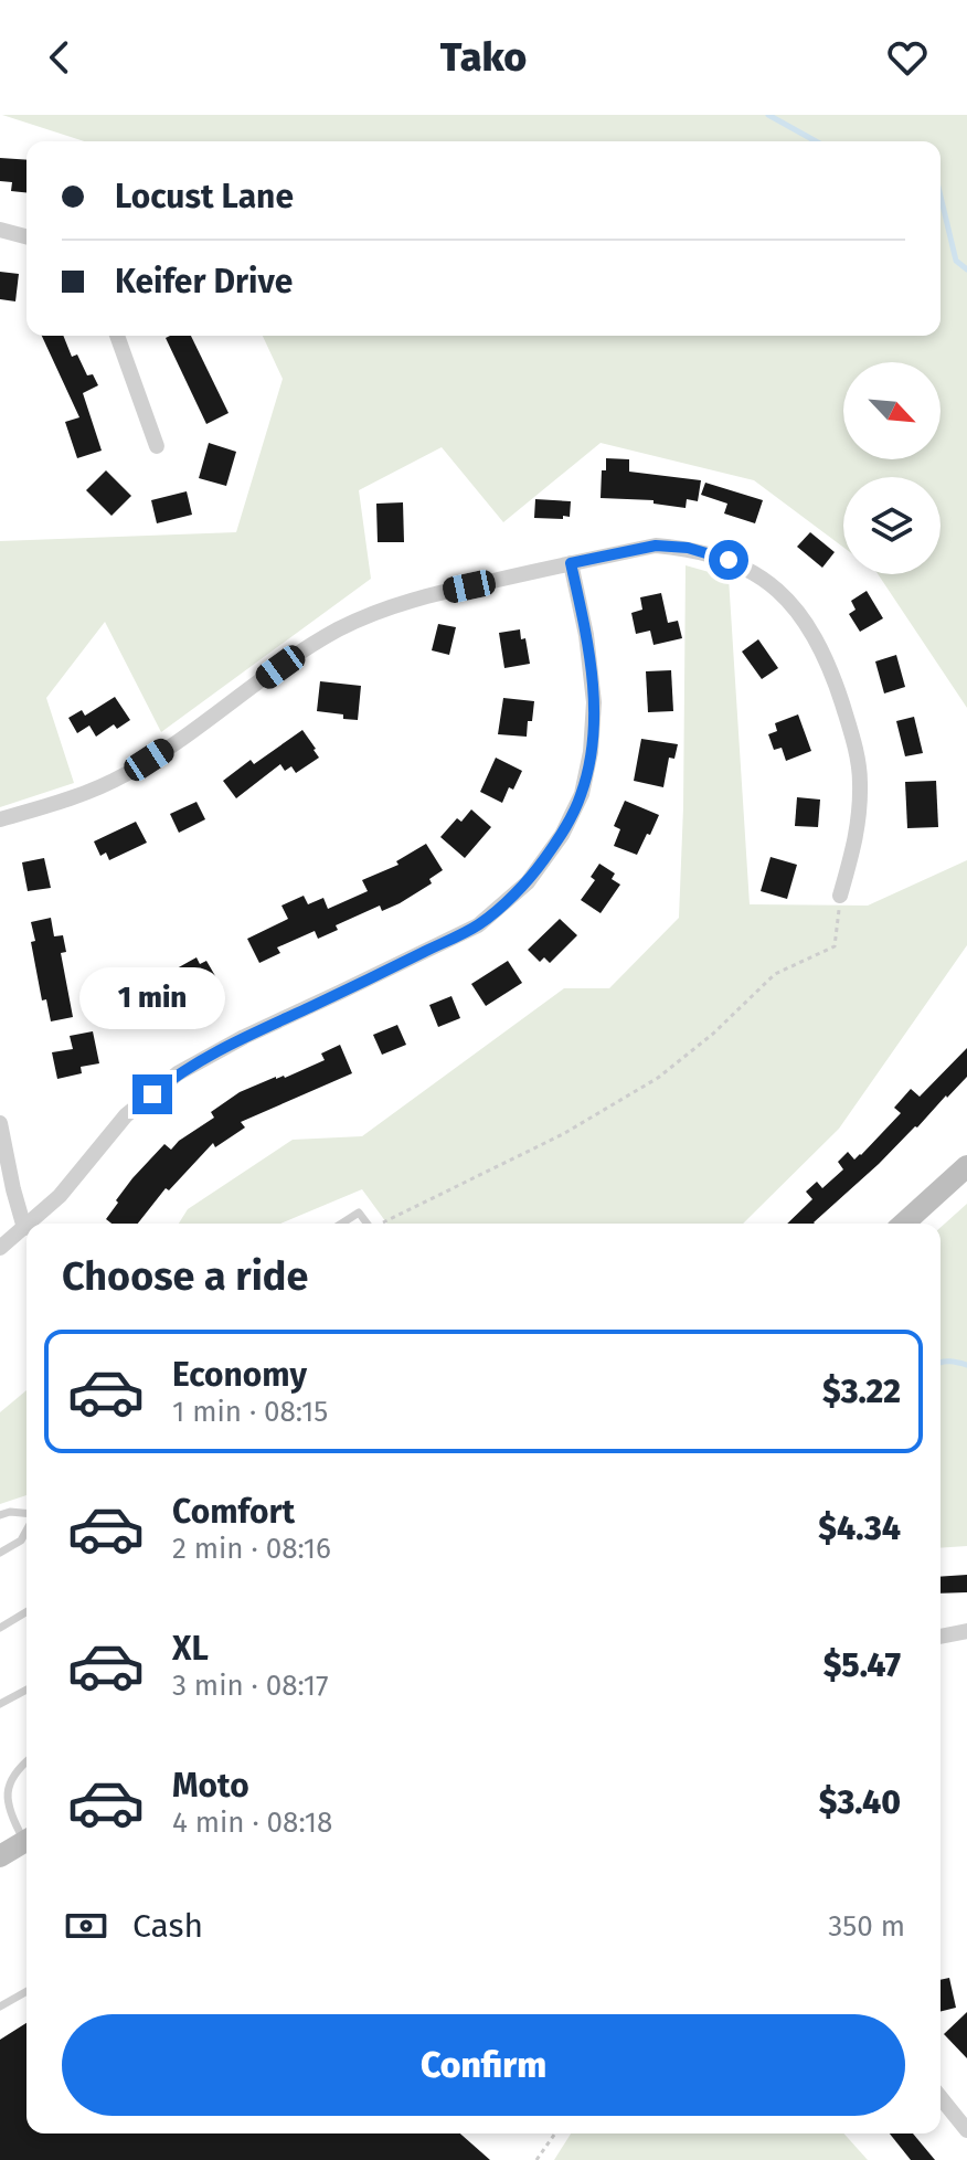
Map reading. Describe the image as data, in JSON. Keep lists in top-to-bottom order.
{
  "north": "bottom right",
  "page": {
    "header": "Tako",
    "banner": ["Locust Lane", "Keifer Drive"],
    "bubble": "1 min",
    "heading": "Choose a ride",
    "list": [
      {
        "name": "Economy",
        "note": "1 min · 08:15",
        "value": "$3.22"
      },
      {
        "name": "Comfort",
        "note": "2 min · 08:16",
        "value": "$4.34"
      },
      {
        "name": "XL",
        "note": "3 min · 08:17",
        "value": "$5.47"
      },
      {
        "name": "Moto",
        "note": "4 min · 08:18",
        "value": "$3.40"
      }
    ],
    "pay": ["Cash", "350 m"],
    "buttons": "Confirm"
  }
}
